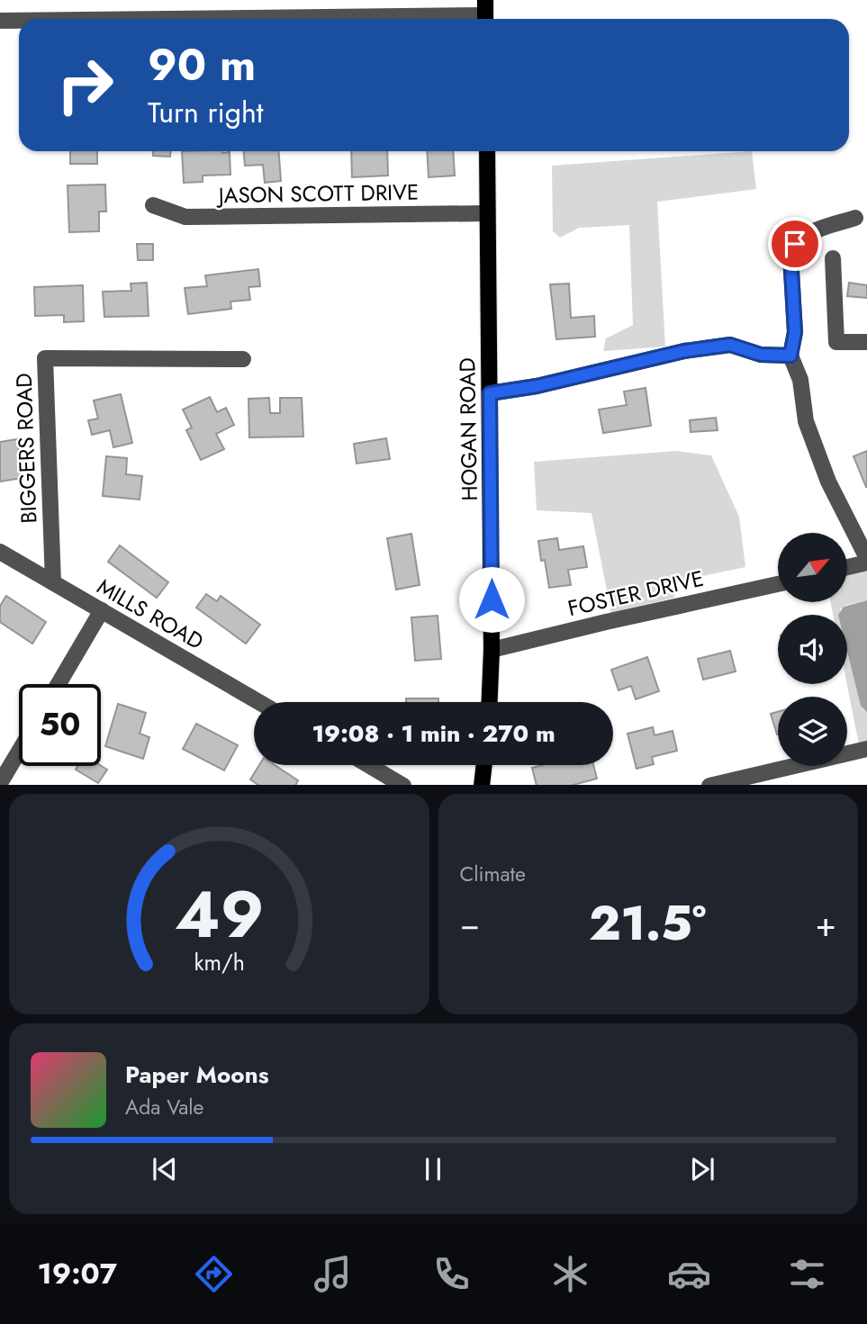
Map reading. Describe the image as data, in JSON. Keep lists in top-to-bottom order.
{
  "streets": {
    "main road": ["HOGAN ROAD"],
    "street": [
      "JASON SCOTT DRIVE",
      "BIGGERS ROAD",
      "FOSTER DRIVE",
      "MILLS ROAD"
    ]
  },
  "crossings": [
    ["JASON SCOTT DRIVE", "HOGAN ROAD"],
    ["HOGAN ROAD", "FOSTER DRIVE"],
    ["BIGGERS ROAD", "MILLS ROAD"]
  ],
  "north": "top right",
  "page": {
    "turn": ["90 m", "Turn right"],
    "limit": "50",
    "trip": "19:08 · 1 min · 270 m",
    "tile": "Climate",
    "heat": ["−", "21.5°", "+"],
    "song": ["Paper Moons", "Ada Vale"],
    "tabs": "19:07",
    "gauge": ["49", "km/h"]
  }
}
